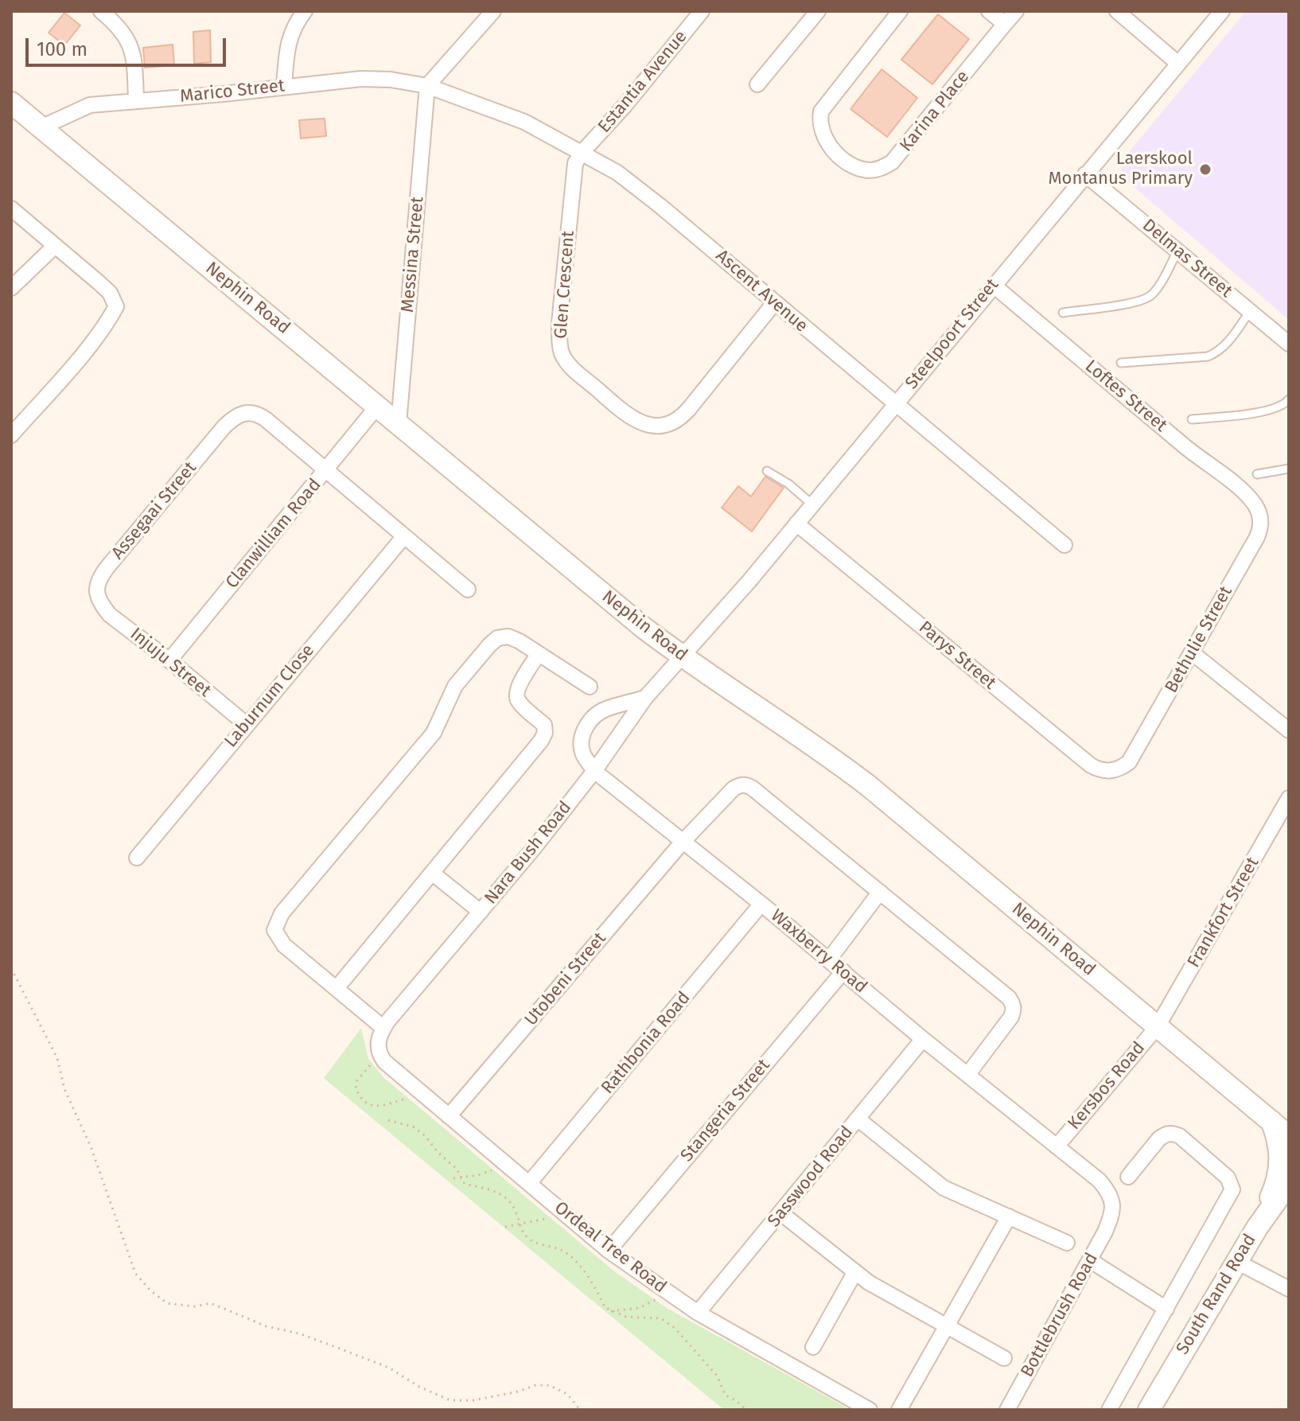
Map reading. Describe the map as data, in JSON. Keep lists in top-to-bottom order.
{
  "streets": {
    "street": [
      "Estantia Avenue",
      "Marico Street",
      "Karina Place",
      "Messina Street",
      "Delmas Street",
      "Glen Crescent",
      "Ascent Avenue",
      "Nephin Road",
      "Steelpoort Street",
      "Loftes Street",
      "Assegaai Street",
      "Clanwilliam Road",
      "Bethulie Street",
      "Parys Street",
      "Injuju Street",
      "Laburnum Close",
      "Nara Bush Road",
      "Frankfort Street",
      "Waxberry Road",
      "Utobeni Street",
      "Rathbonia Road",
      "Kersbos Road",
      "Stangeria Street",
      "Sasswood Road",
      "Ordeal Tree Road",
      "South Rand Road",
      "Bottlebrush Road"
    ]
  },
  "crossings": [
    ["Estantia Avenue", "Glen Crescent"],
    ["Estantia Avenue", "Ascent Avenue"],
    ["Marico Street", "Messina Street"],
    ["Marico Street", "Ascent Avenue"],
    ["Marico Street", "Nephin Road"],
    ["Messina Street", "Ascent Avenue"],
    ["Messina Street", "Nephin Road"],
    ["Delmas Street", "Steelpoort Street"],
    ["Glen Crescent", "Ascent Avenue"],
    ["Ascent Avenue", "Steelpoort Street"],
    ["Nephin Road", "Steelpoort Street"],
    ["Nephin Road", "Clanwilliam Road"],
    ["Nephin Road", "Nara Bush Road"],
    ["Nephin Road", "Frankfort Street"],
    ["Nephin Road", "Kersbos Road"],
    ["Steelpoort Street", "Loftes Street"],
    ["Steelpoort Street", "Parys Street"],
    ["Steelpoort Street", "Nara Bush Road"],
    ["Loftes Street", "Bethulie Street"],
    ["Assegaai Street", "Clanwilliam Road"],
    ["Assegaai Street", "Injuju Street"],
    ["Clanwilliam Road", "Injuju Street"],
    ["Bethulie Street", "Parys Street"],
    ["Injuju Street", "Laburnum Close"],
    ["Nara Bush Road", "Waxberry Road"],
    ["Nara Bush Road", "Ordeal Tree Road"],
    ["Frankfort Street", "Kersbos Road"],
    ["Waxberry Road", "Utobeni Street"],
    ["Waxberry Road", "Rathbonia Road"],
    ["Waxberry Road", "Kersbos Road"],
    ["Waxberry Road", "Stangeria Street"],
    ["Waxberry Road", "Sasswood Road"],
    ["Waxberry Road", "Bottlebrush Road"],
    ["Utobeni Street", "Ordeal Tree Road"],
    ["Rathbonia Road", "Ordeal Tree Road"],
    ["Stangeria Street", "Ordeal Tree Road"],
    ["Sasswood Road", "Ordeal Tree Road"]
  ],
  "places": ["Laerskool Montanus Primary"],
  "scale_bar": "100 m"
}
